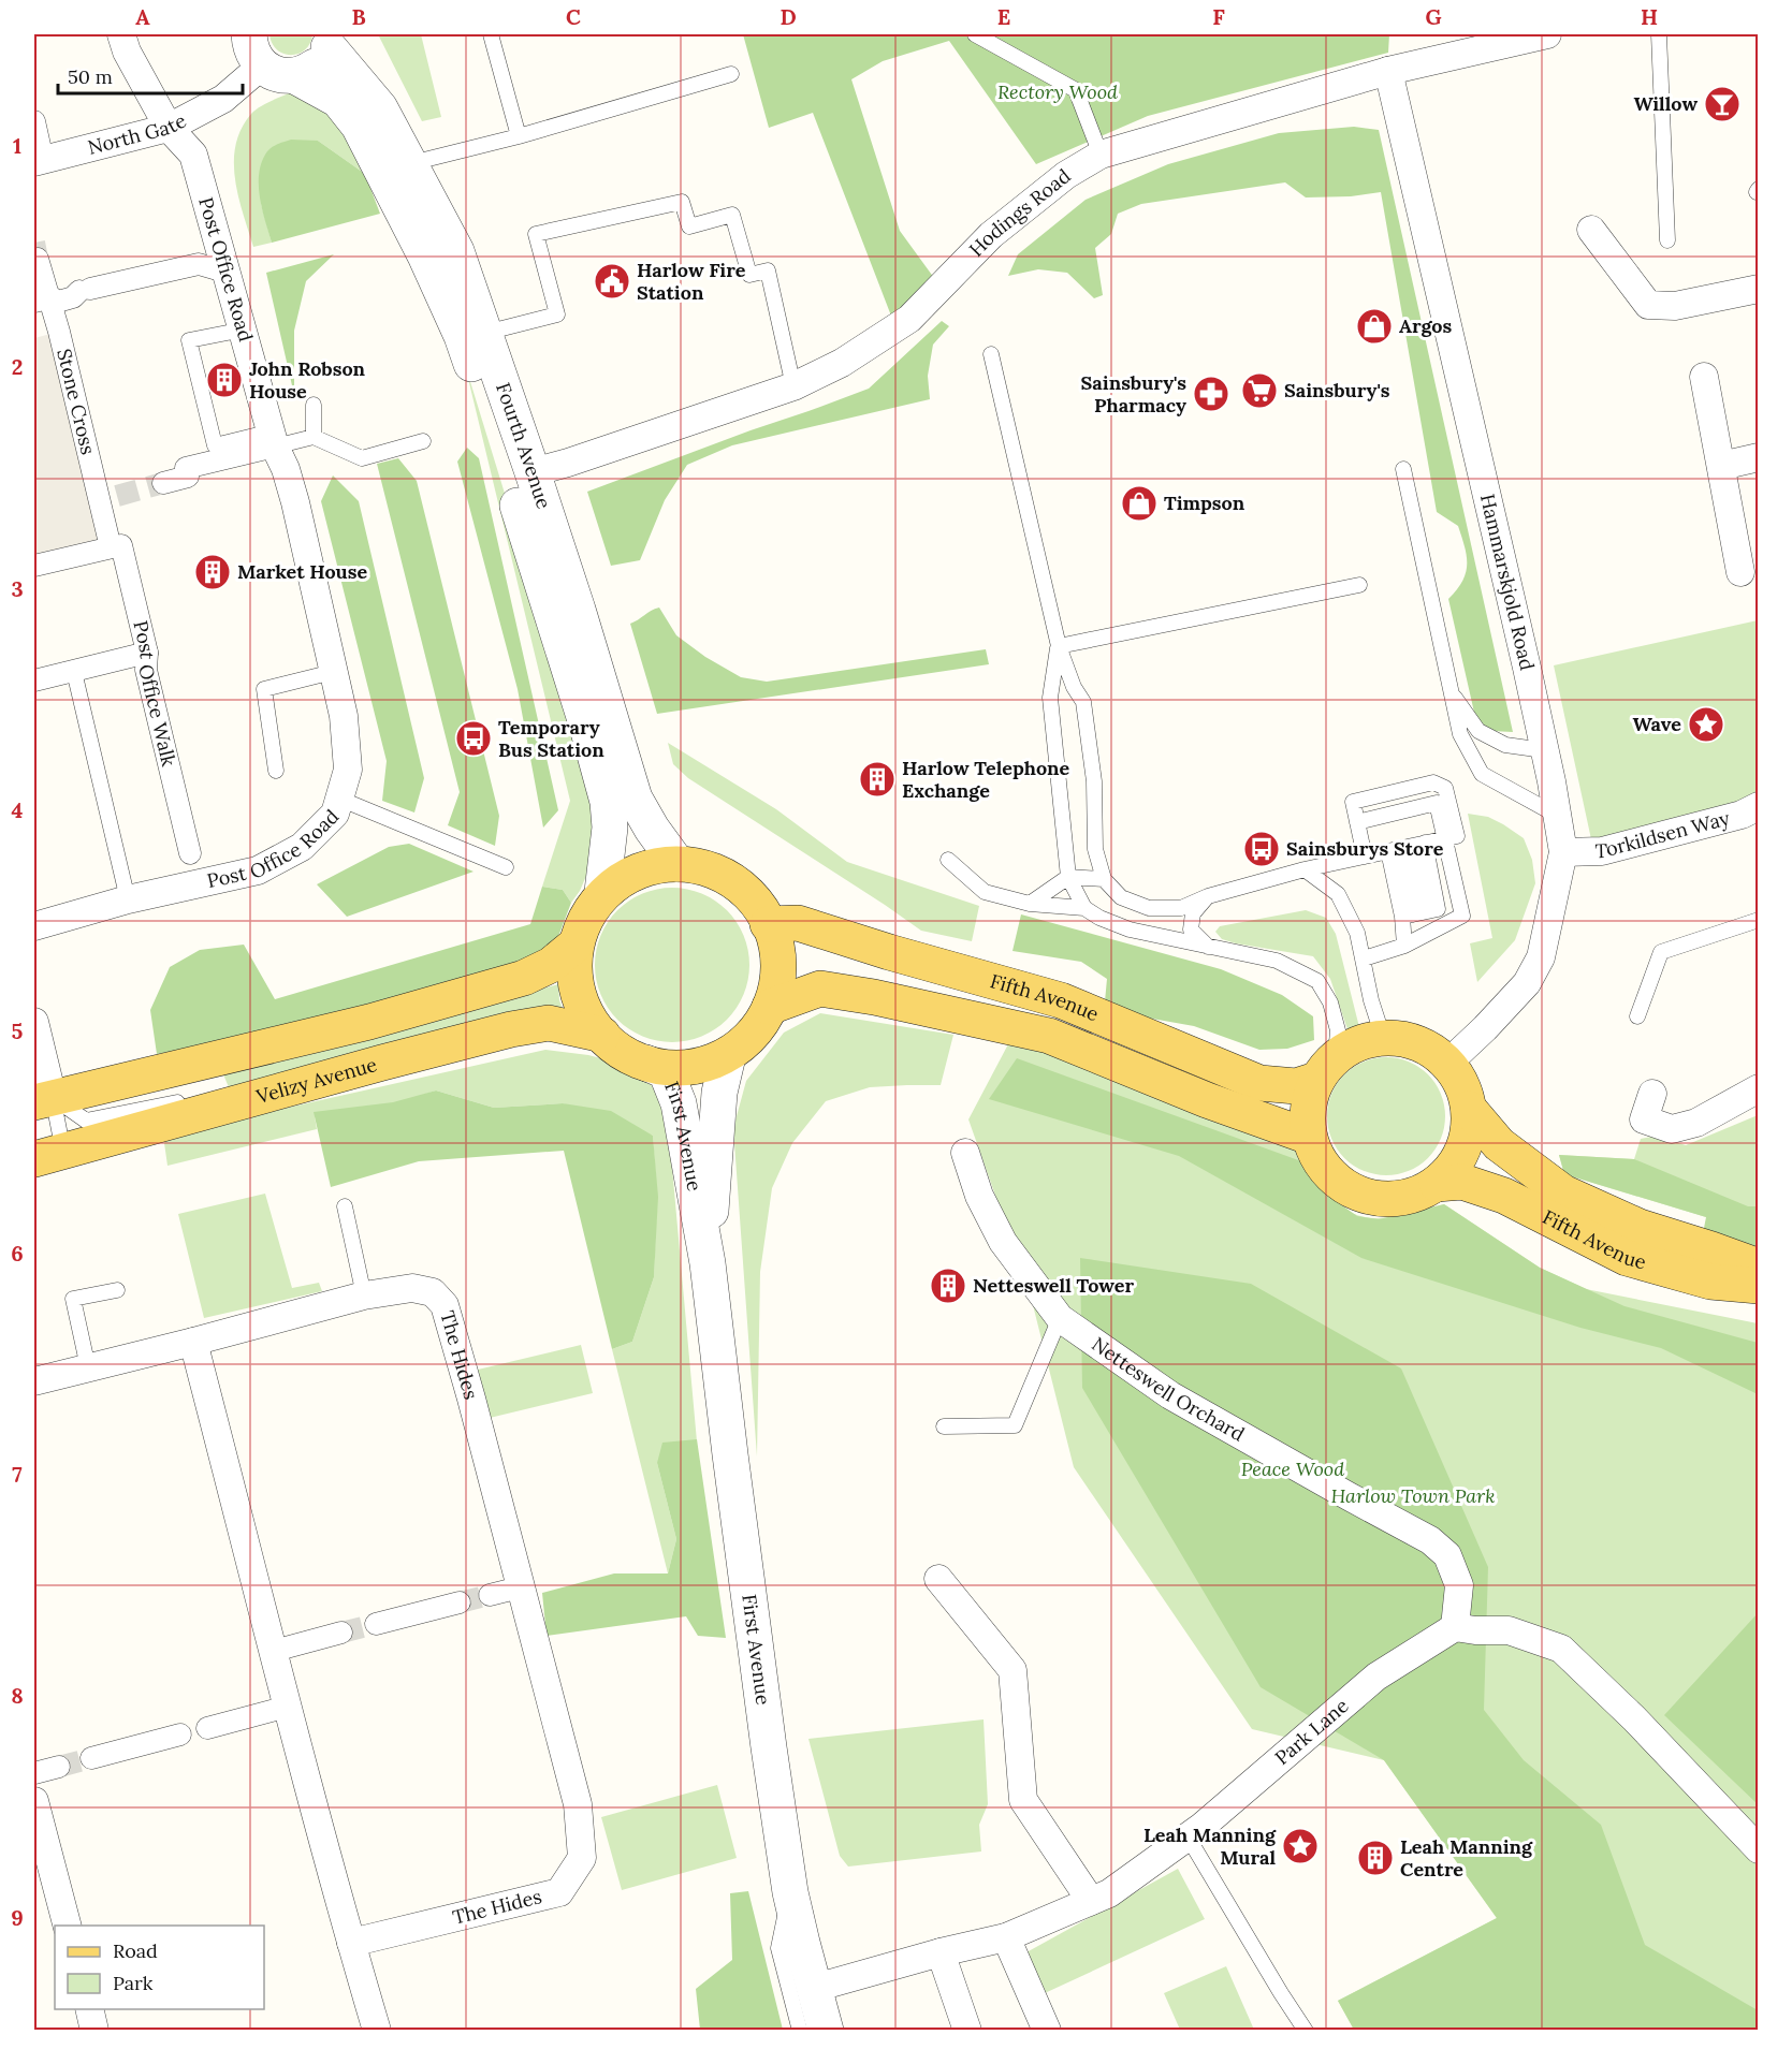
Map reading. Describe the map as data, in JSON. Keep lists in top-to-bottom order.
{
  "streets": {
    "main road": ["Fifth Avenue", "Velizy Avenue"],
    "street": [
      "North Gate",
      "Hodings Road",
      "Post Office Road",
      "Stone Cross",
      "Fourth Avenue",
      "Hammarskjold Road",
      "Post Office Walk",
      "Torkildsen Way",
      "First Avenue",
      "The Hides",
      "Netteswell Orchard",
      "Park Lane"
    ]
  },
  "crossings": [
    ["North Gate", "Post Office Road"],
    ["North Gate", "Fourth Avenue"],
    ["Hodings Road", "Fourth Avenue"],
    ["Hodings Road", "Hammarskjold Road"],
    ["Stone Cross", "Post Office Walk"],
    ["Fourth Avenue", "Fifth Avenue"],
    ["Fourth Avenue", "Velizy Avenue"],
    ["Fourth Avenue", "First Avenue"],
    ["Hammarskjold Road", "Torkildsen Way"],
    ["Hammarskjold Road", "Fifth Avenue"],
    ["Fifth Avenue", "Velizy Avenue"],
    ["Fifth Avenue", "First Avenue"],
    ["Velizy Avenue", "First Avenue"],
    ["First Avenue", "Park Lane"],
    ["Netteswell Orchard", "Park Lane"]
  ],
  "parks": ["Rectory Wood", "Peace Wood", "Harlow Town Park"],
  "places": {
    "bar": ["Willow"],
    "public building": ["Harlow Fire Station"],
    "shop": ["Argos", "Timpson"],
    "building": [
      "John Robson House",
      "Market House",
      "Harlow Telephone Exchange",
      "Netteswell Tower",
      "Leah Manning Centre"
    ],
    "supermarket": ["Sainsbury's"],
    "pharmacy": ["Sainsbury's Pharmacy"],
    "place": ["Wave", "Leah Manning Mural"],
    "bus stop": ["Temporary Bus Station", "Sainsburys Store"]
  },
  "legend": ["Road", "Park"],
  "scale_bar": "50 m",
  "grid": {
    "columns": [
      "A",
      "B",
      "C",
      "D",
      "E",
      "F",
      "G",
      "H"
    ],
    "rows": [
      "1",
      "2",
      "3",
      "4",
      "5",
      "6",
      "7",
      "8",
      "9"
    ]
  }
}
